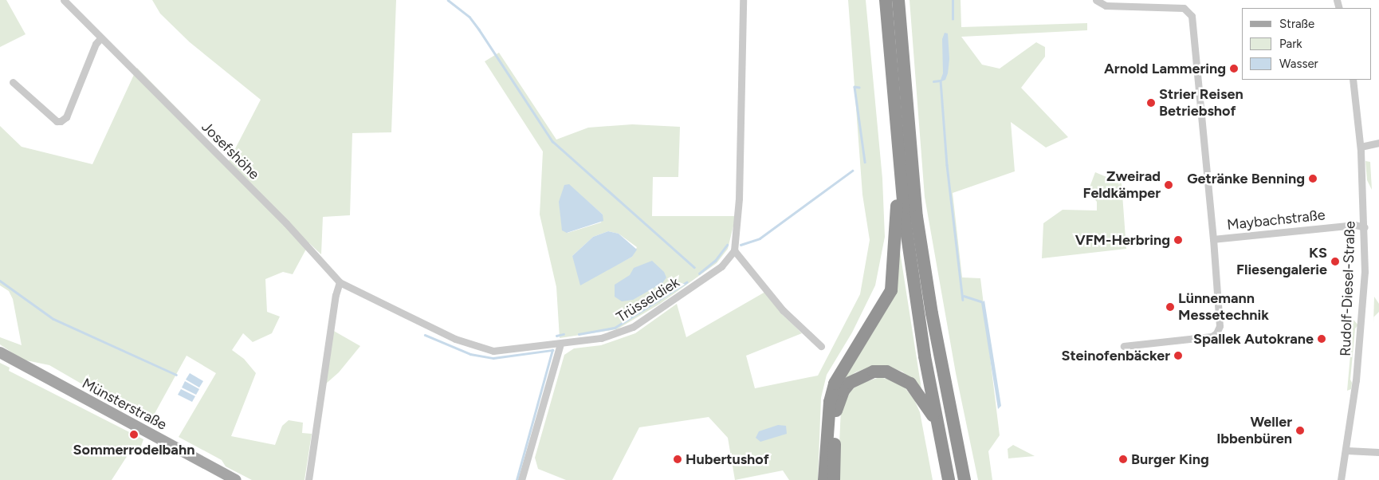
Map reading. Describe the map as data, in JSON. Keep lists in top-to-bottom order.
{
  "streets": {
    "main road": ["Münsterstraße"],
    "street": [
      "Josefshöhe",
      "Maybachstraße",
      "Rudolf-Diesel-Straße",
      "Trüsseldiek"
    ]
  },
  "crossings": [
    ["Josefshöhe", "Trüsseldiek"],
    ["Maybachstraße", "Rudolf-Diesel-Straße"]
  ],
  "places": [
    "Arnold Lammering",
    "Strier Reisen Betriebshof",
    "Getränke Benning",
    "Zweirad Feldkämper",
    "VFM-Herbring",
    "KS Fliesengalerie",
    "Lünnemann Messetechnik",
    "Spallek Autokrane",
    "Steinofenbäcker",
    "Weller Ibbenbüren",
    "Sommerrodelbahn",
    "Hubertushof",
    "Burger King"
  ],
  "legend": ["Straße", "Park", "Wasser"]
}
